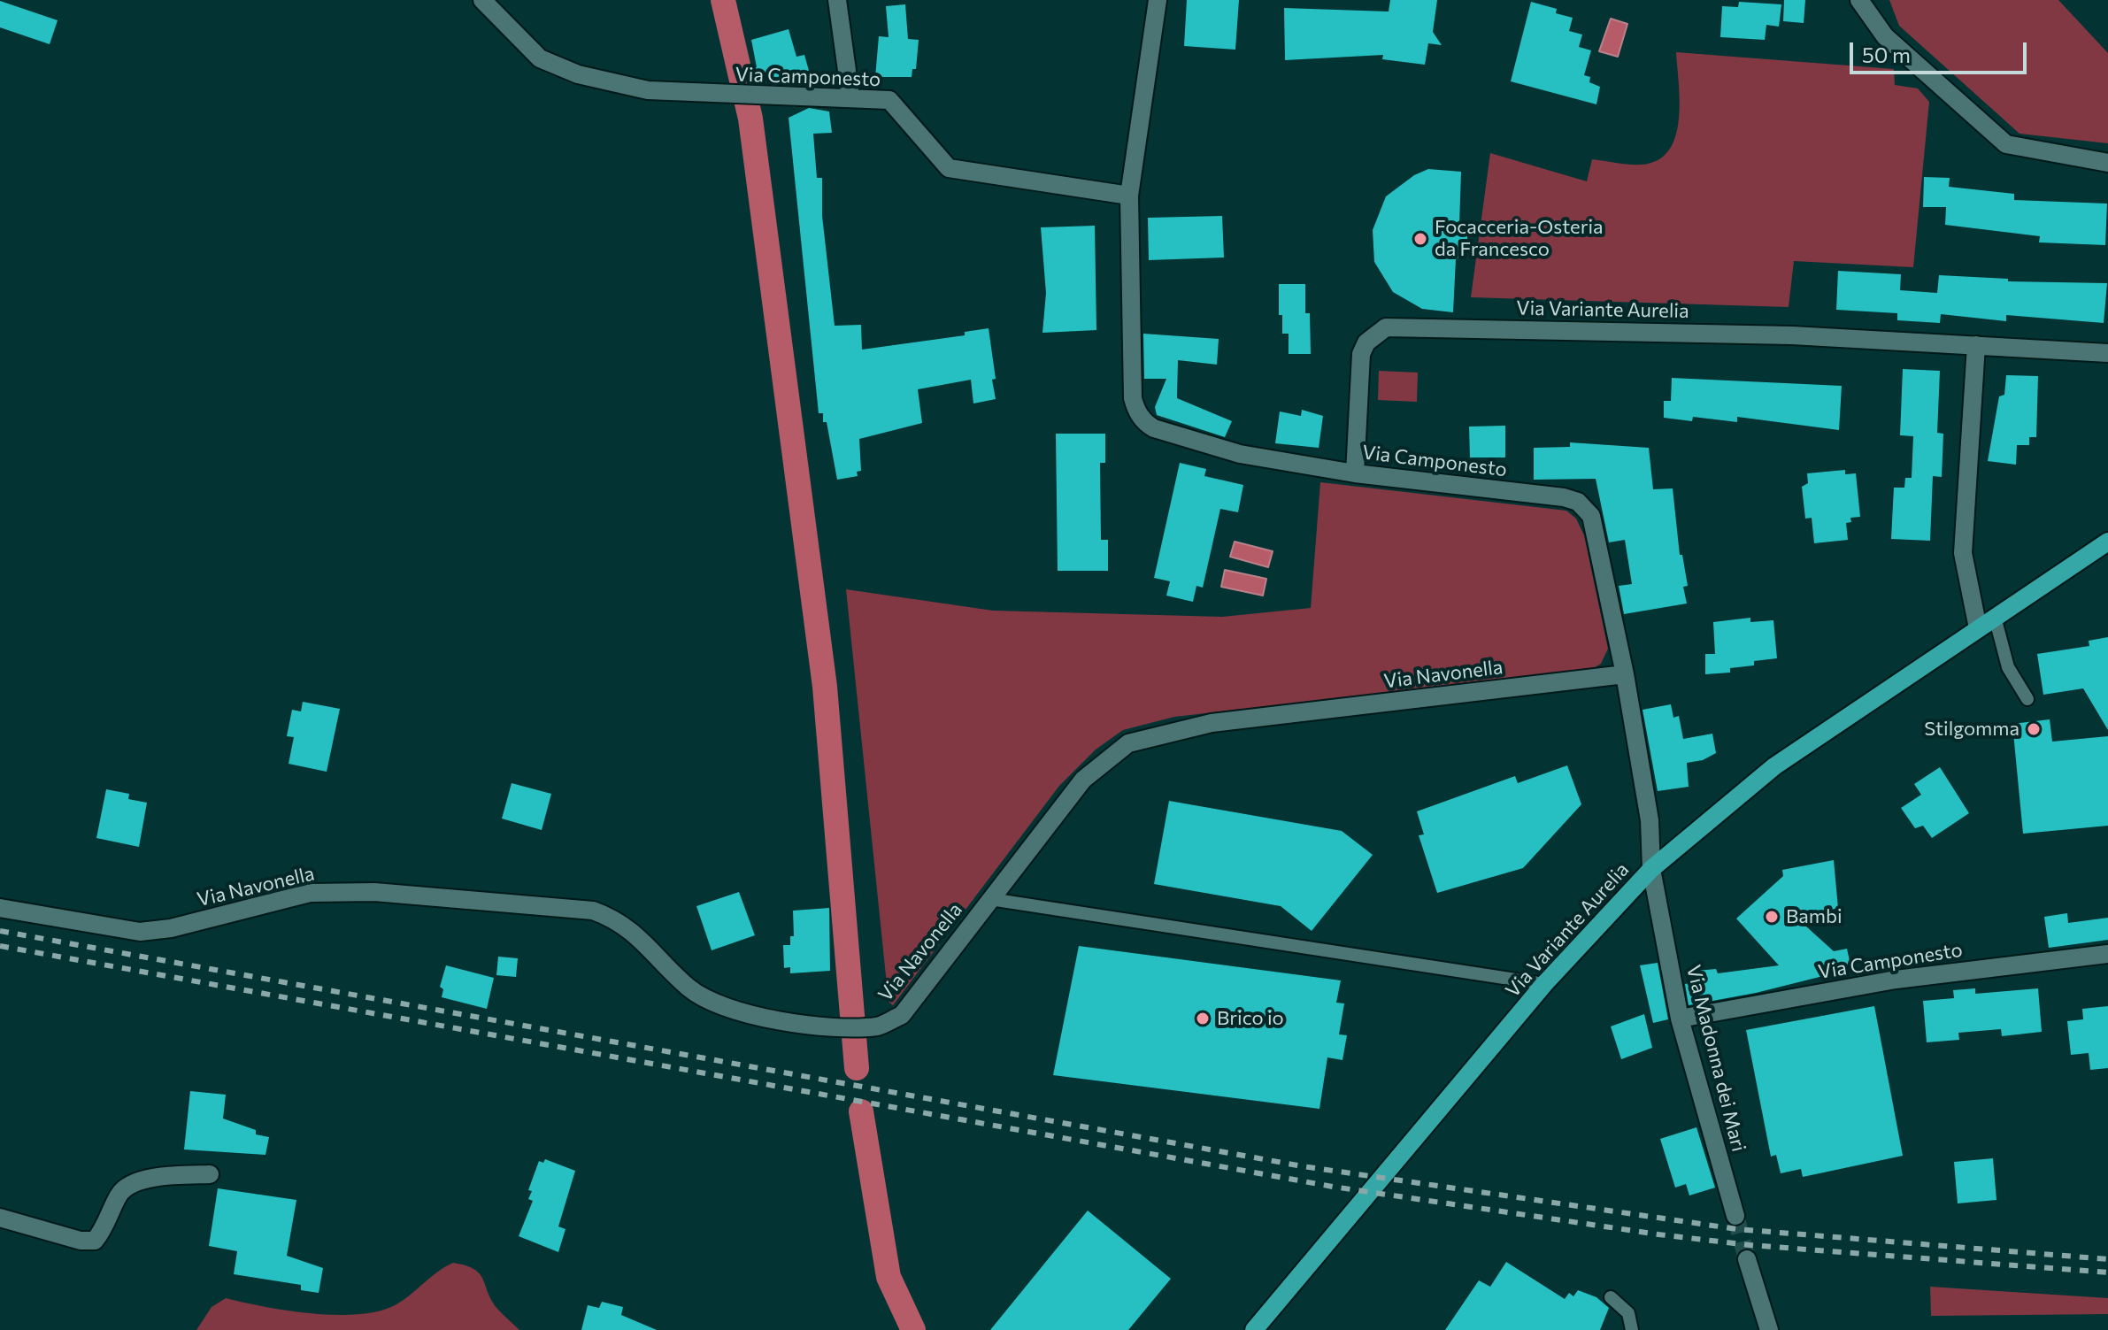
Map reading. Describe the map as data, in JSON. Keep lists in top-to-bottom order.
{
  "streets": {
    "main road": ["Via Variante Aurelia"],
    "street": ["Via Camponesto", "Via Navonella", "Via Madonna dei Mari"]
  },
  "crossings": [
    ["Via Camponesto", "Via Variante Aurelia"],
    ["Via Camponesto", "Via Navonella"],
    ["Via Camponesto", "Via Madonna dei Mari"],
    ["Via Variante Aurelia", "Via Madonna dei Mari"]
  ],
  "places": [
    "Focacceria-Osteria da Francesco",
    "Stilgomma",
    "Bambi",
    "Brico io"
  ],
  "scale_bar": "50 m"
}
